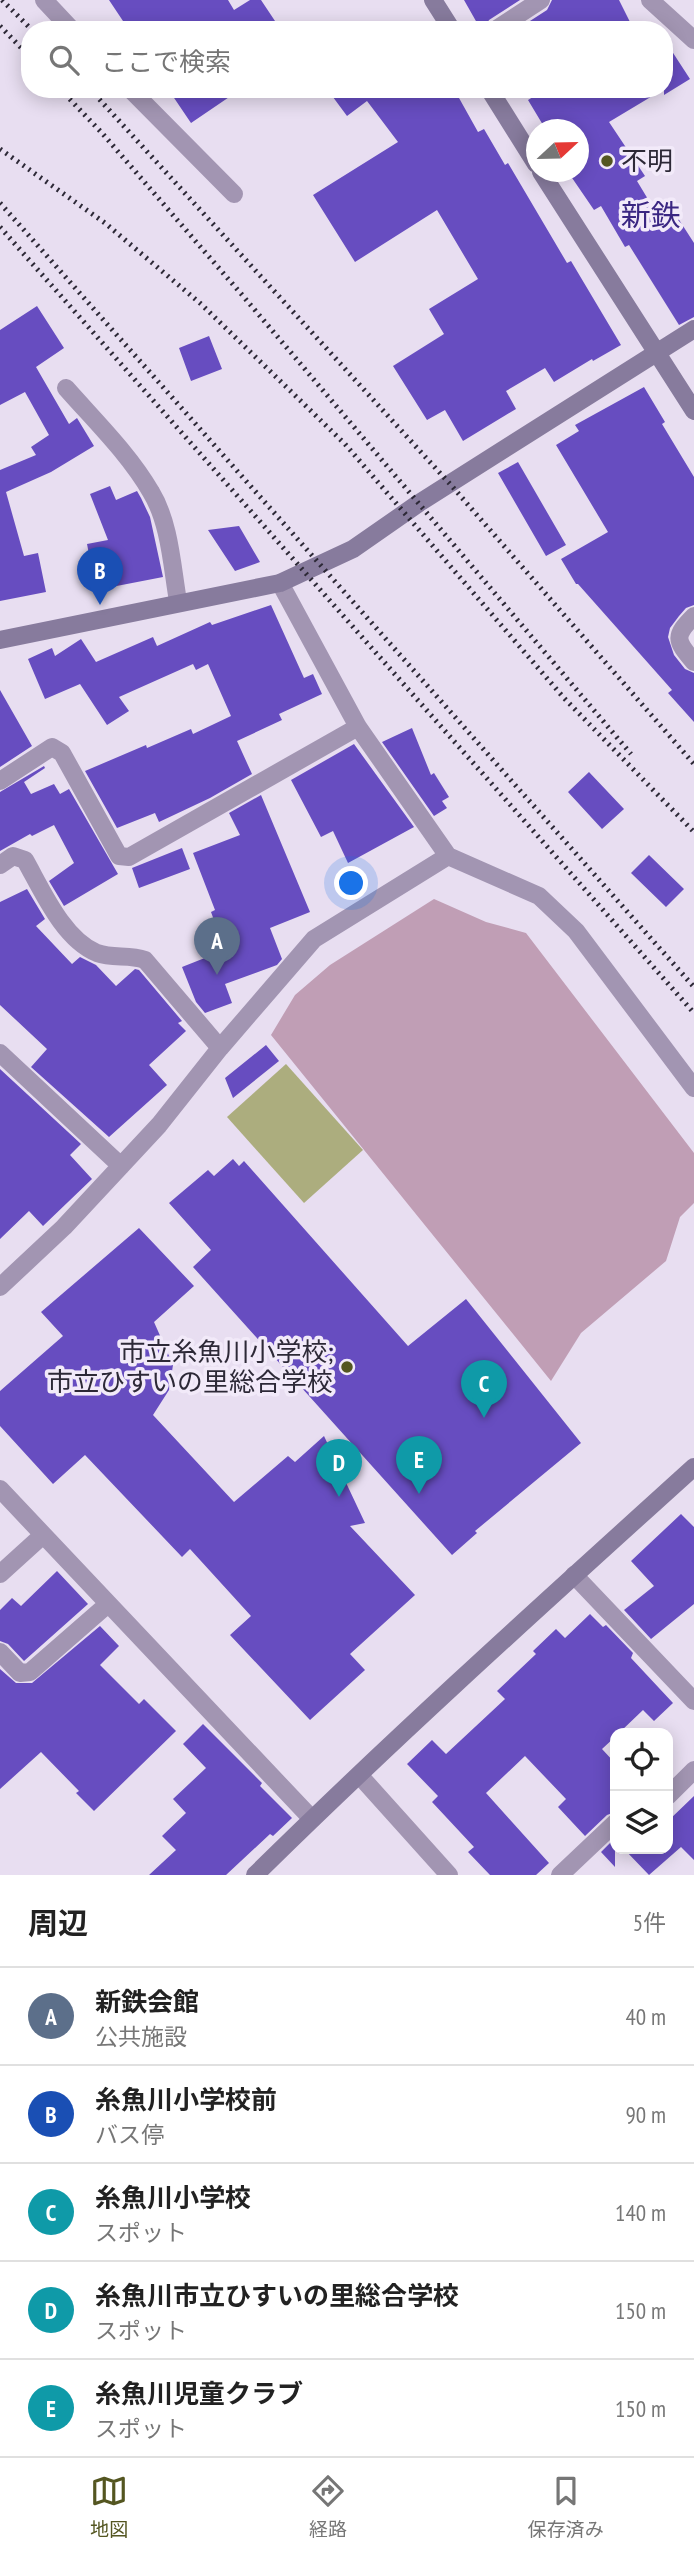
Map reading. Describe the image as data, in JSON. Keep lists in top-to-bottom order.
{
  "districts": ["新鉄"],
  "places": ["不明", "市立糸魚川小学校; 市立ひすいの里総合学校"],
  "north": "right",
  "page": {
    "search": "ここで検索",
    "pins": [
      "B",
      "A",
      "C",
      "E",
      "D"
    ],
    "heading": ["周辺", "5件"],
    "list": [
      {
        "mark": "A",
        "name": "新鉄会館",
        "note": "公共施設",
        "value": "40 m"
      },
      {
        "mark": "B",
        "name": "糸魚川小学校前",
        "note": "バス停",
        "value": "90 m"
      },
      {
        "mark": "C",
        "name": "糸魚川小学校",
        "note": "スポット",
        "value": "140 m"
      },
      {
        "mark": "D",
        "name": "糸魚川市立ひすいの里総合学校",
        "note": "スポット",
        "value": "150 m"
      },
      {
        "mark": "E",
        "name": "糸魚川児童クラブ",
        "note": "スポット",
        "value": "150 m"
      }
    ],
    "nav": ["地図", "経路", "保存済み"]
  }
}
